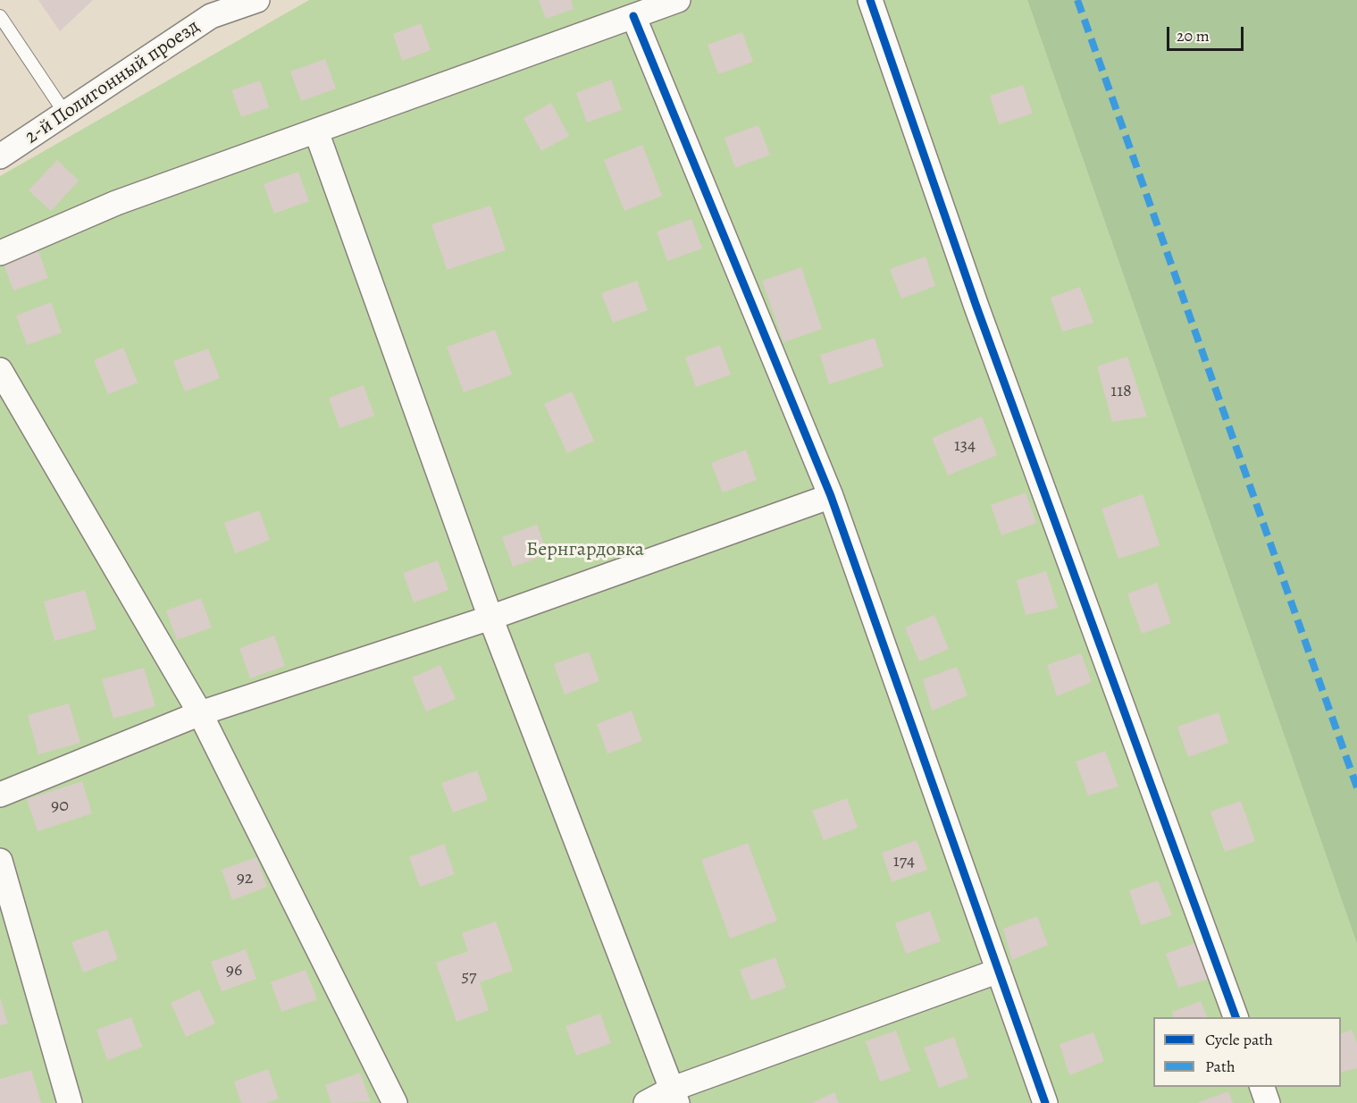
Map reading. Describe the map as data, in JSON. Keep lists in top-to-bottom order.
{
  "streets": {
    "street": ["2-й Полигонный проезд"]
  },
  "parks": ["Бернгардовка"],
  "house_numbers": [
    "118",
    "134",
    "90",
    "174",
    "92",
    "96",
    "57"
  ],
  "legend": ["Cycle path", "Path"],
  "scale_bar": "20 m"
}
